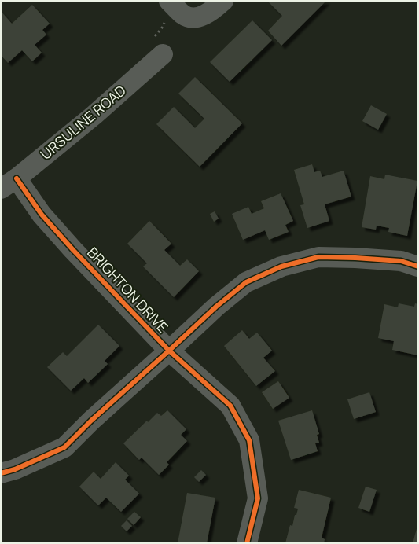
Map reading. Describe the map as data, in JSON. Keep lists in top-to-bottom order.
{
  "streets": {
    "street": ["URSULINE ROAD", "BRIGHTON DRIVE"]
  },
  "crossings": [
    ["URSULINE ROAD", "BRIGHTON DRIVE"]
  ]
}
